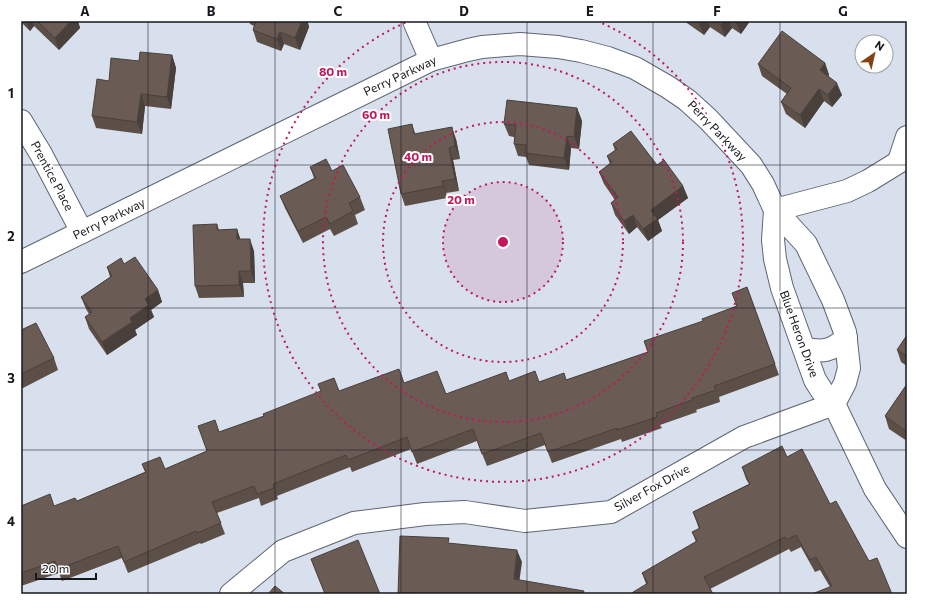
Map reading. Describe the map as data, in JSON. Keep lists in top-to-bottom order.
{
  "streets": {
    "street": [
      "Perry Parkway",
      "Prentice Place",
      "Blue Heron Drive",
      "Silver Fox Drive"
    ]
  },
  "crossings": [
    ["Perry Parkway", "Prentice Place"],
    ["Perry Parkway", "Blue Heron Drive"],
    ["Blue Heron Drive", "Silver Fox Drive"]
  ],
  "scale_bar": "20 m",
  "north": "top right",
  "grid": {
    "columns": [
      "A",
      "B",
      "C",
      "D",
      "E",
      "F",
      "G"
    ],
    "rows": [
      "1",
      "2",
      "3",
      "4"
    ]
  },
  "rings": [
    "80 m",
    "60 m",
    "40 m",
    "20 m"
  ]
}
